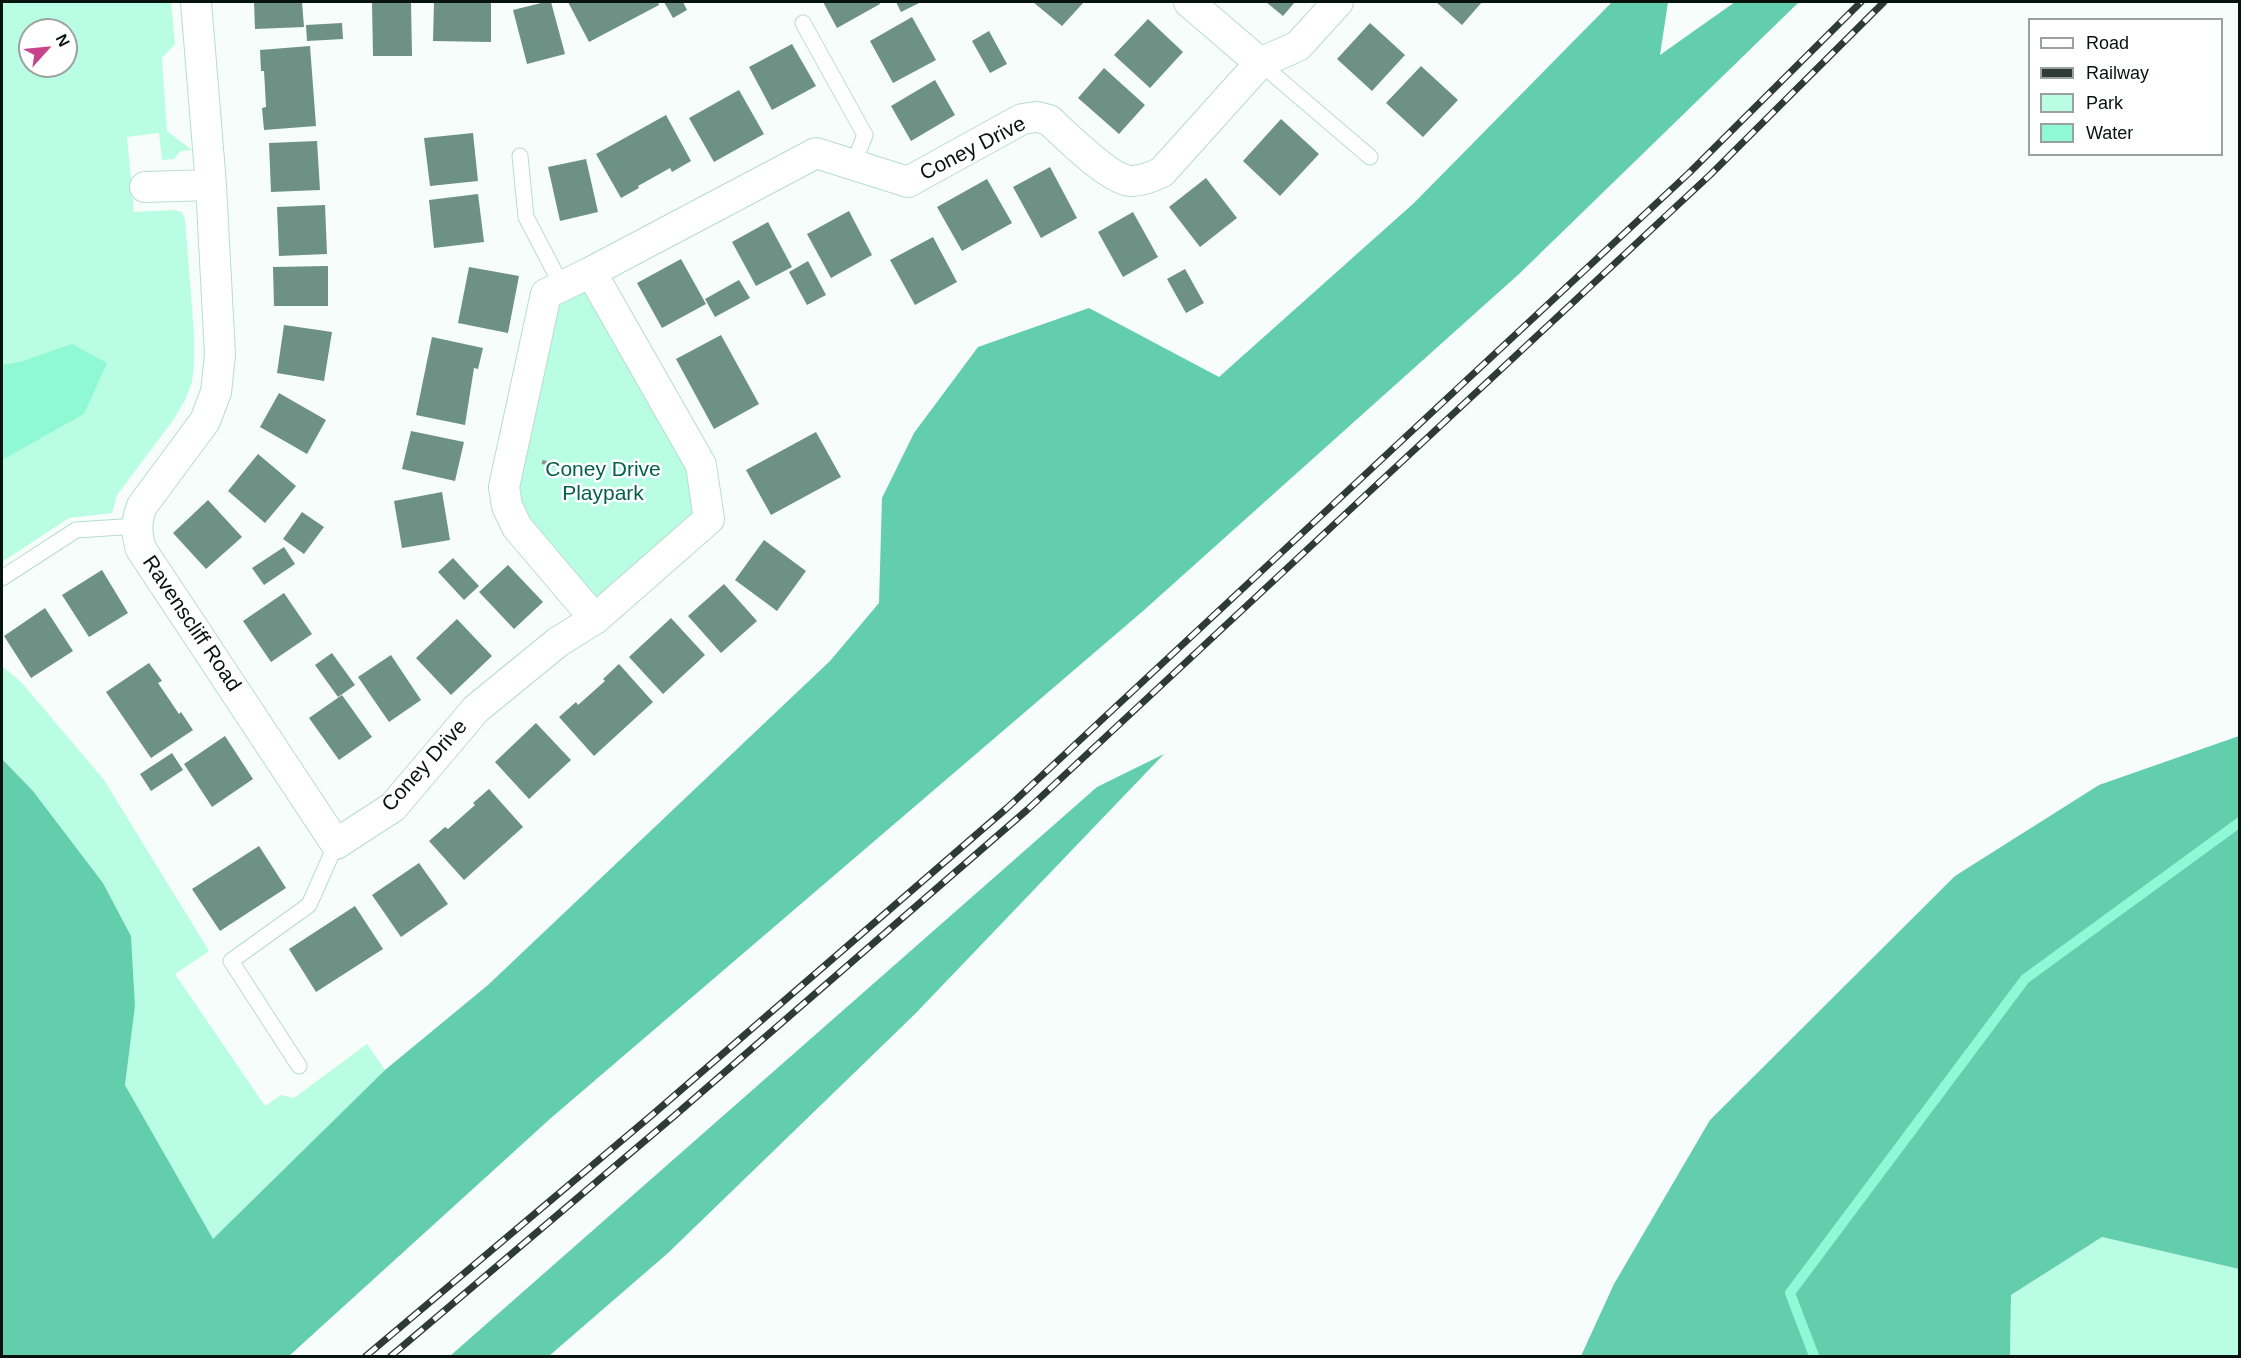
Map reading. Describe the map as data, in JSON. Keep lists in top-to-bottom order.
{
  "streets": {
    "street": ["Coney Drive", "Ravenscliff Road"]
  },
  "crossings": [
    ["Coney Drive", "Ravenscliff Road"]
  ],
  "parks": ["Coney Drive Playpark"],
  "legend": [
    "Road",
    "Railway",
    "Park",
    "Water"
  ],
  "north": "top right"
}
